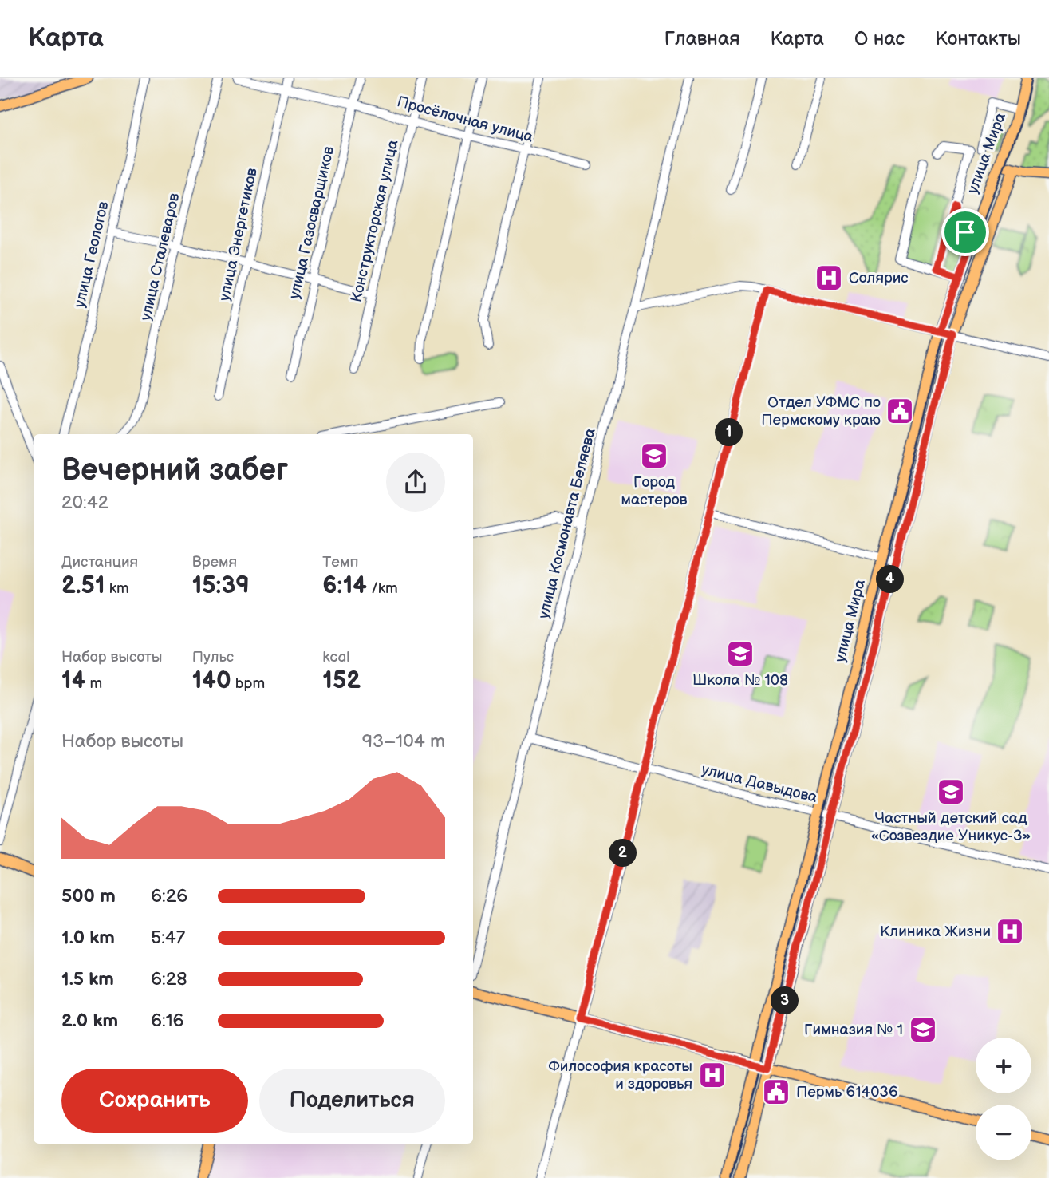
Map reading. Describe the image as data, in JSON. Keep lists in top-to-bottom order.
{
  "streets": {
    "main road": ["улица Мира"],
    "street": [
      "Просёлочная улица",
      "Конструкторская улица",
      "улица Газосварщиков",
      "улица Энергетиков",
      "улица Геологов",
      "улица Сталеваров",
      "улица Космонавта Беляева",
      "улица Давыдова"
    ]
  },
  "crossings": [
    ["Просёлочная улица", "Конструкторская улица"],
    ["Просёлочная улица", "улица Газосварщиков"],
    ["Просёлочная улица", "улица Энергетиков"],
    ["улица Мира", "улица Давыдова"],
    ["улица Космонавта Беляева", "улица Давыдова"]
  ],
  "places": {
    "hospital": ["Солярис", "Клиника Жизни", "Философия красоты и здоровья"],
    "public building": ["Отдел УФМС по Пермскому краю", "Пермь 614036"],
    "school or university": [
      "Город мастеров",
      "Школа № 108",
      "Частный детский сад «Созвездие Уникус-3»",
      "Гимназия № 1"
    ]
  },
  "page": {
    "header": "Карта",
    "nav": [
      "Главная",
      "Карта",
      "О нас",
      "Контакты"
    ],
    "pins": [
      "1",
      "4",
      "2",
      "3"
    ],
    "heading": ["Вечерний забег", "20:42"],
    "stats": [
      ["Дистанция", "2.51 km"],
      ["Время", "15:39"],
      ["Темп", "6:14 /km"],
      ["Набор высоты", "14 m"],
      ["Пульс", "140 bpm"],
      ["kcal", "152"]
    ],
    "chart": ["Набор высоты", "93–104 m"],
    "list": [
      {
        "name": "500 m",
        "note": "6:26"
      },
      {
        "name": "1.0 km",
        "note": "5:47"
      },
      {
        "name": "1.5 km",
        "note": "6:28"
      },
      {
        "name": "2.0 km",
        "note": "6:16"
      }
    ],
    "map_buttons": ["+", "−"],
    "buttons": ["Сохранить", "Поделиться"]
  }
}
